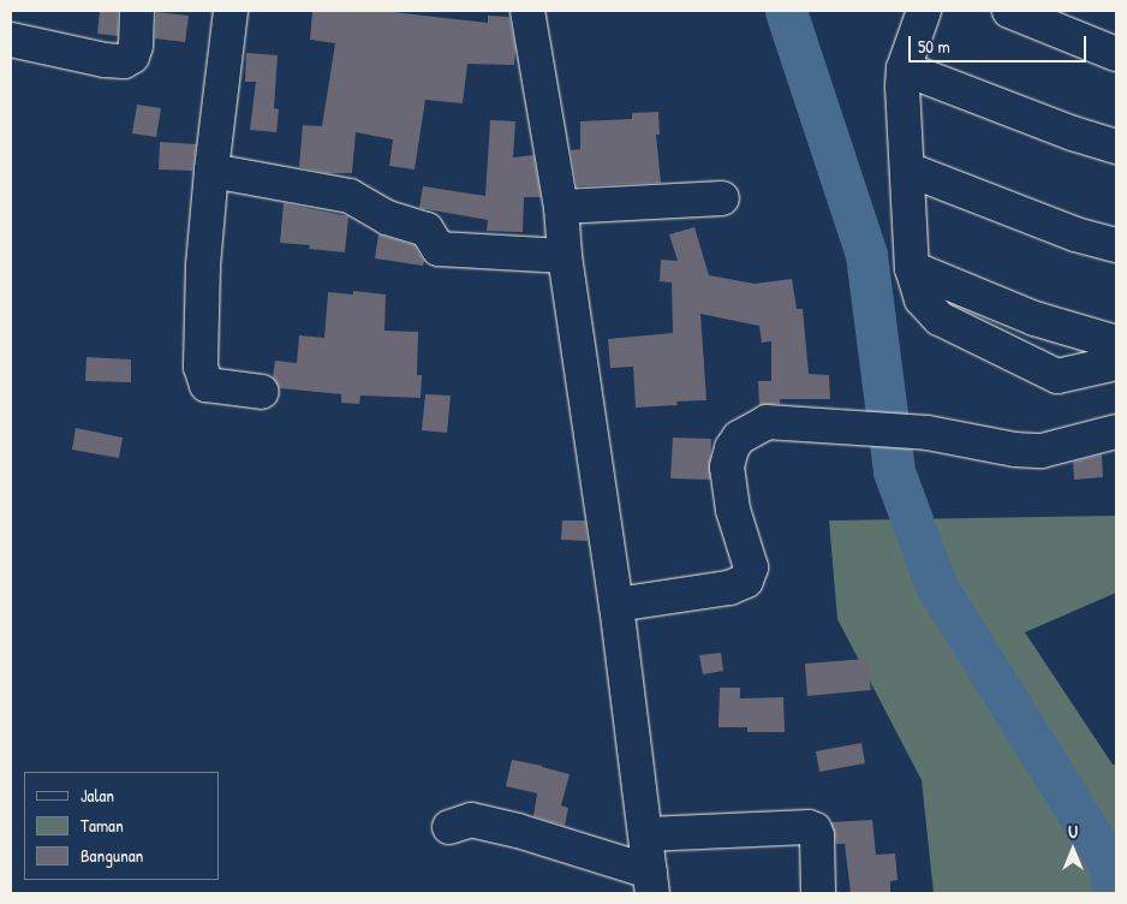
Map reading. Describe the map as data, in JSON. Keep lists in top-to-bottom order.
{
  "legend": ["Jalan", "Taman", "Bangunan"],
  "scale_bar": "50 m",
  "north": "top"
}
